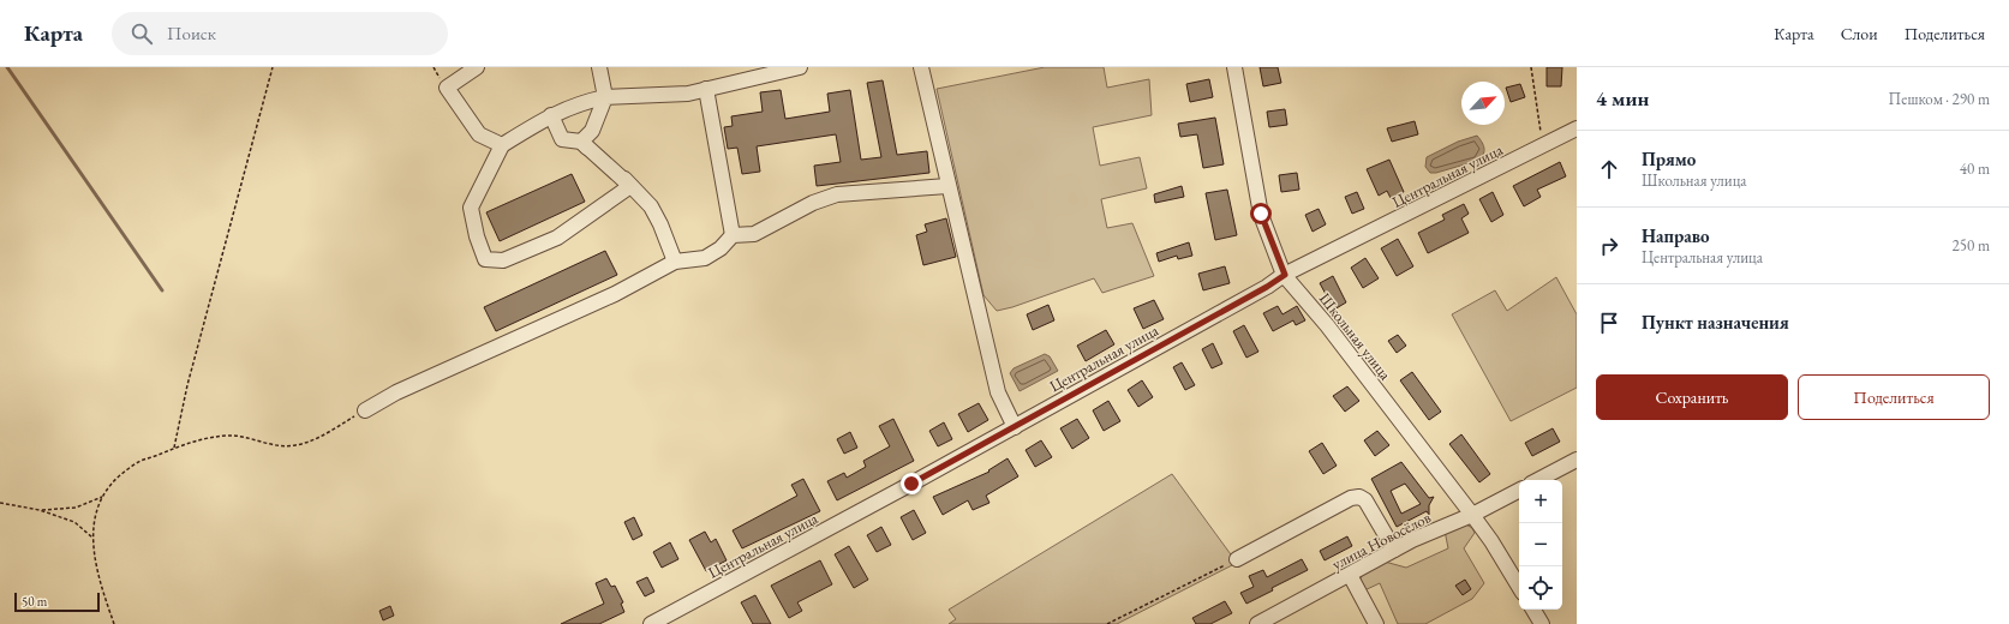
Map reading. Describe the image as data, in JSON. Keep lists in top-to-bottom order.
{
  "streets": {
    "street": ["Центральная улица", "Школьная улица", "улица Новосёлов"]
  },
  "crossings": [
    ["Центральная улица", "Школьная улица"],
    ["Школьная улица", "улица Новосёлов"]
  ],
  "scale_bar": "50 m",
  "north": "top right",
  "page": {
    "header": "Карта",
    "search": "Поиск",
    "nav": ["Карта", "Слои", "Поделиться"],
    "heading": ["4 мин", "Пешком · 290 m"],
    "list": [
      ["Прямо", "Школьная улица", "40 m"],
      ["Направо", "Центральная улица", "250 m"],
      "Пункт назначения"
    ],
    "buttons": ["Сохранить", "Поделиться"],
    "map_buttons": ["+", "−"],
    "scale": "50 m"
  }
}
